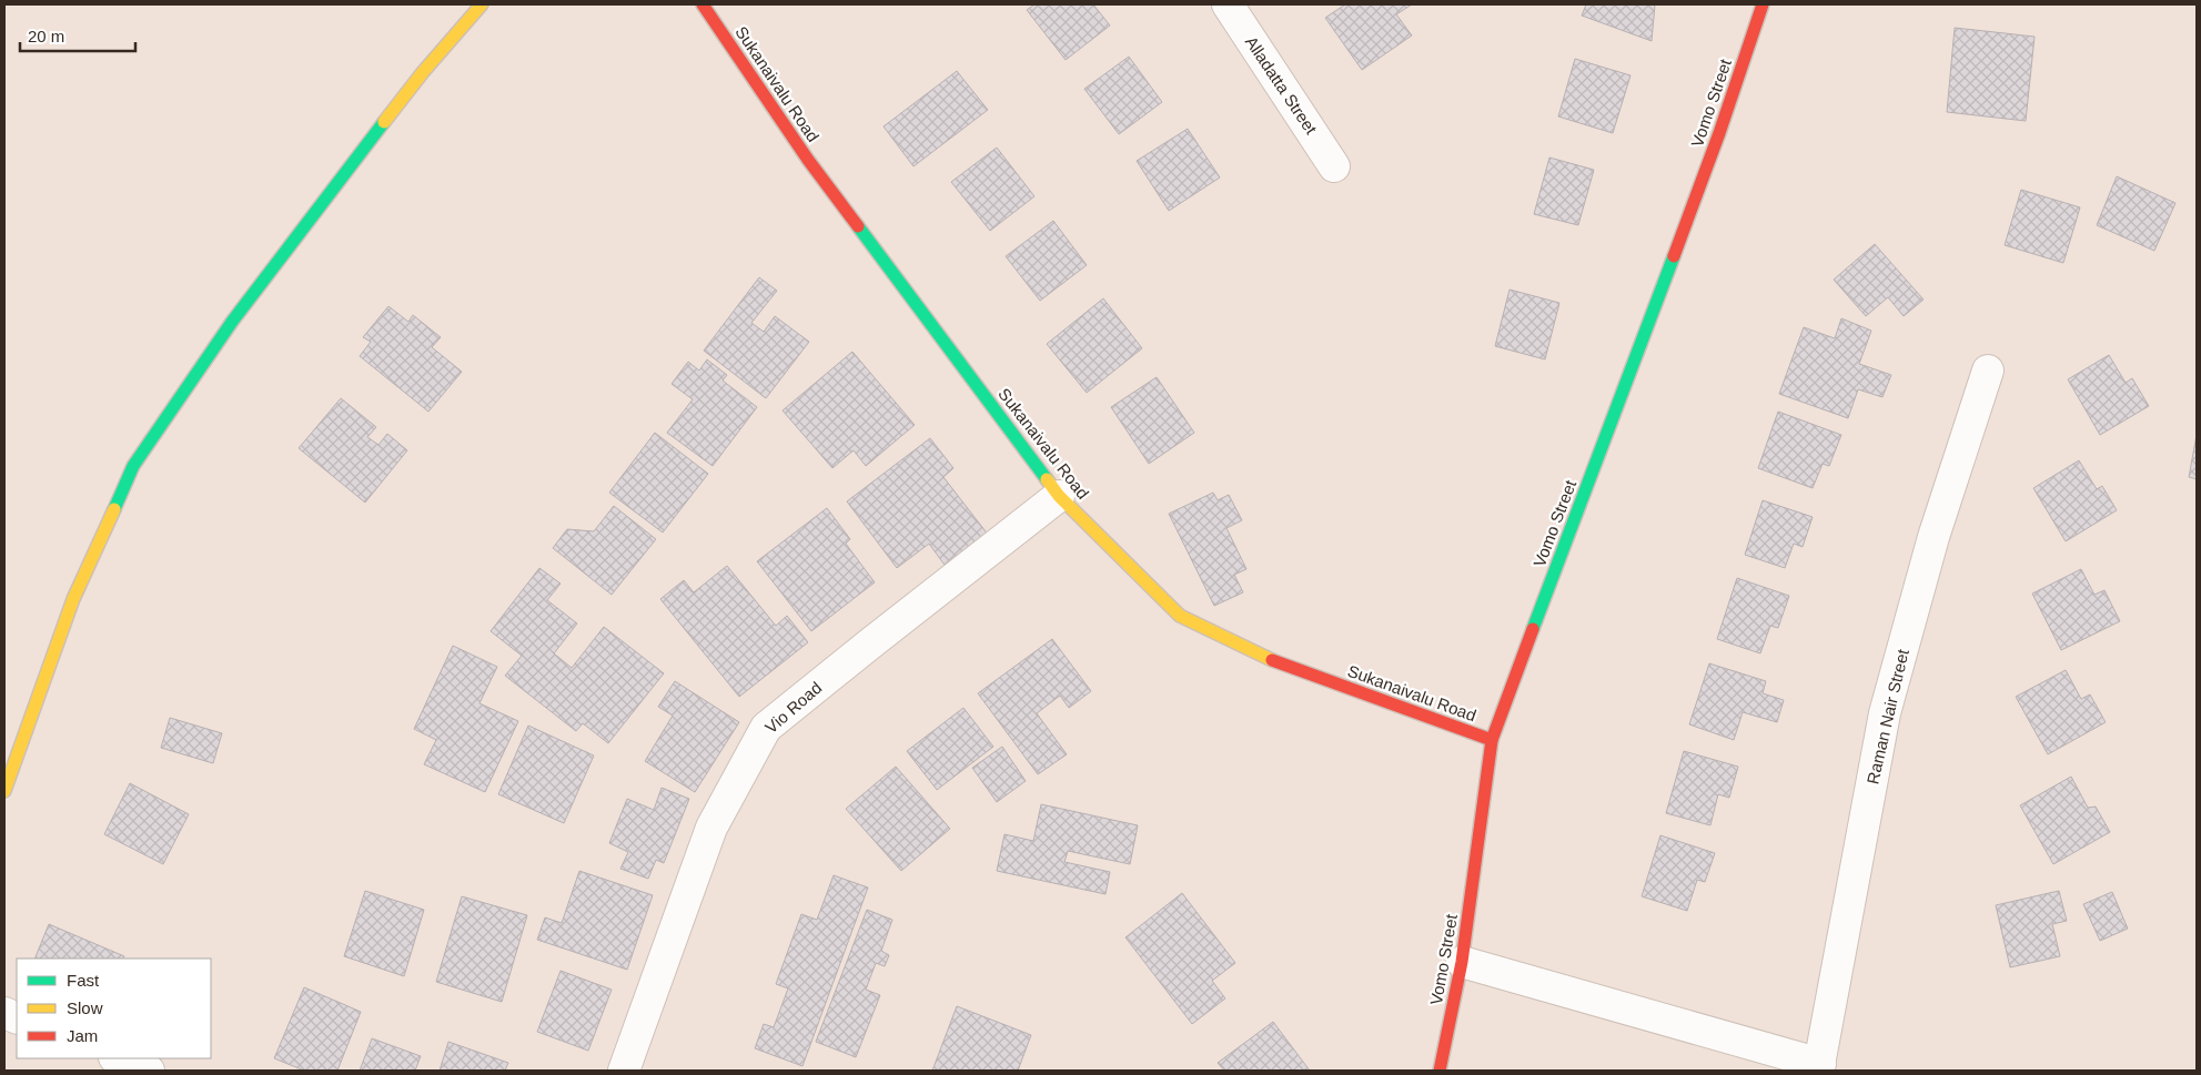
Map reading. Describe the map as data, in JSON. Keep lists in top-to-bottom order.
{
  "streets": {
    "main road": ["Sukanaivalu Road", "Vomo Street"],
    "street": ["Alladatta Street", "Vio Road", "Raman Nair Street"]
  },
  "crossings": [
    ["Sukanaivalu Road", "Vomo Street"],
    ["Sukanaivalu Road", "Vio Road"]
  ],
  "legend": ["Fast", "Slow", "Jam"],
  "scale_bar": "20 m"
}
